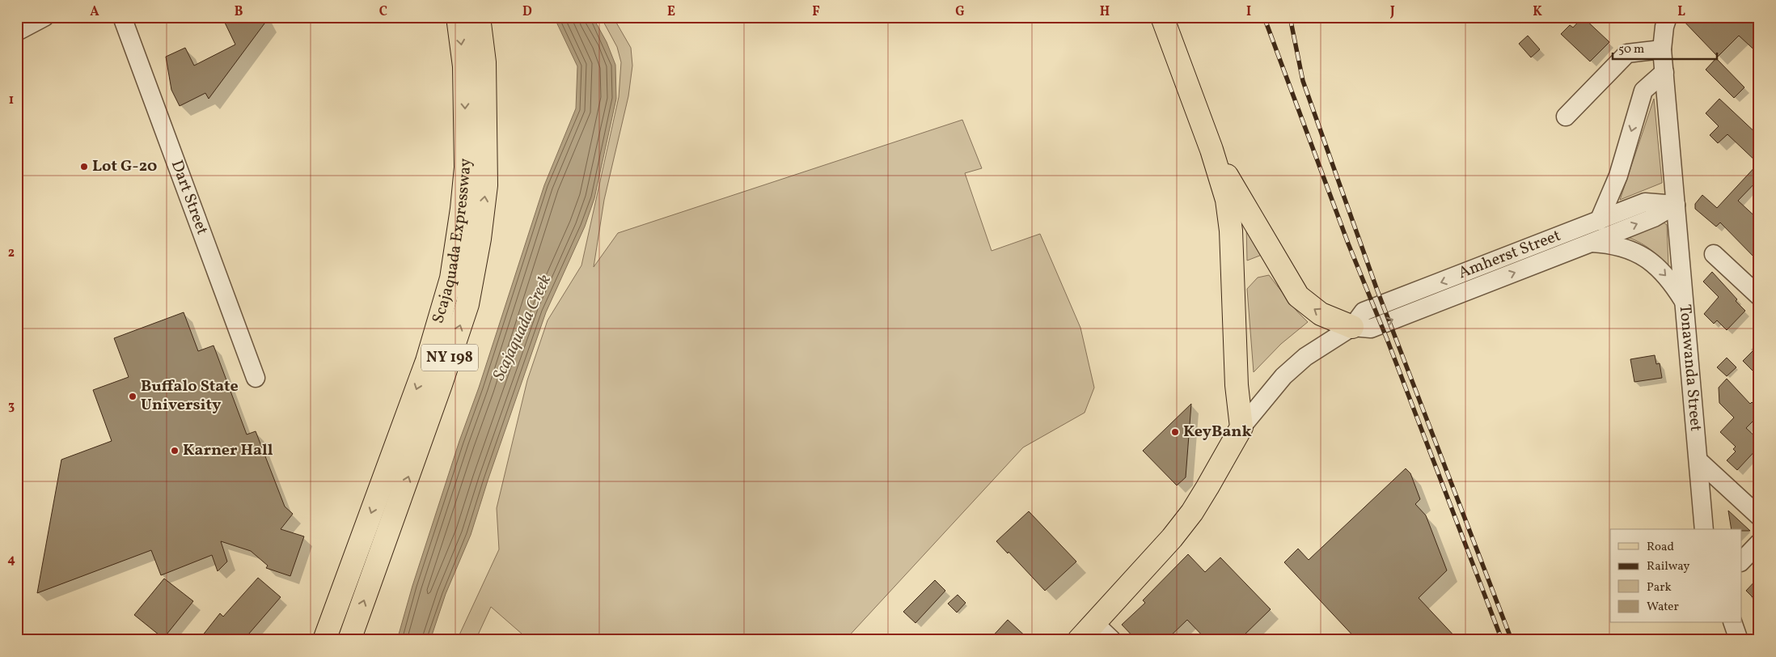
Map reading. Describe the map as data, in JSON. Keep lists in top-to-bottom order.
{
  "streets": {
    "main road": ["Scajaquada Expressway", "NY 198"],
    "street": ["Dart Street", "Amherst Street", "Tonawanda Street"]
  },
  "crossings": [
    ["Amherst Street", "Tonawanda Street"]
  ],
  "water": ["Scajaquada Creek"],
  "places": [
    "Lot G-20",
    "Buffalo State University",
    "KeyBank",
    "Karner Hall"
  ],
  "legend": [
    "Road",
    "Railway",
    "Park",
    "Water"
  ],
  "scale_bar": "50 m",
  "grid": {
    "columns": [
      "A",
      "B",
      "C",
      "D",
      "E",
      "F",
      "G",
      "H",
      "I",
      "J",
      "K",
      "L"
    ],
    "rows": [
      "1",
      "2",
      "3",
      "4"
    ]
  }
}
